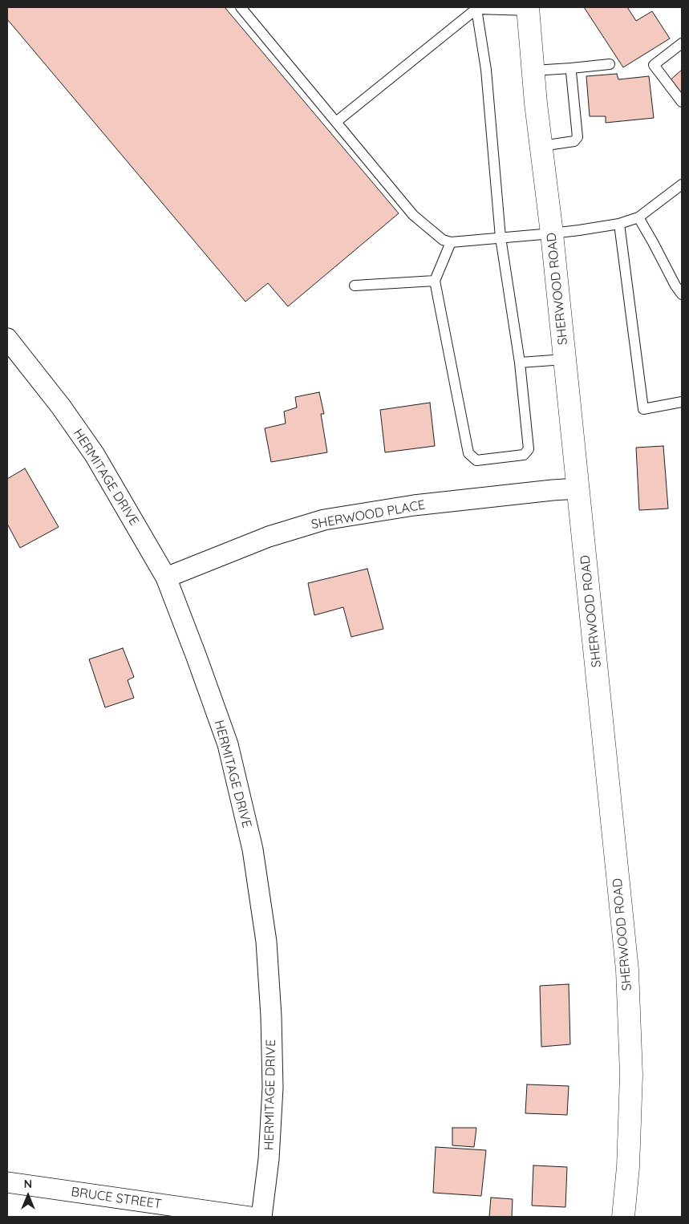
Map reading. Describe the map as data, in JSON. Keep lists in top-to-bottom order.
{
  "streets": {
    "street": [
      "SHERWOOD ROAD",
      "HERMITAGE DRIVE",
      "SHERWOOD PLACE",
      "BRUCE STREET"
    ]
  },
  "crossings": [
    ["SHERWOOD ROAD", "SHERWOOD PLACE"],
    ["HERMITAGE DRIVE", "SHERWOOD PLACE"]
  ],
  "north": "top"
}
